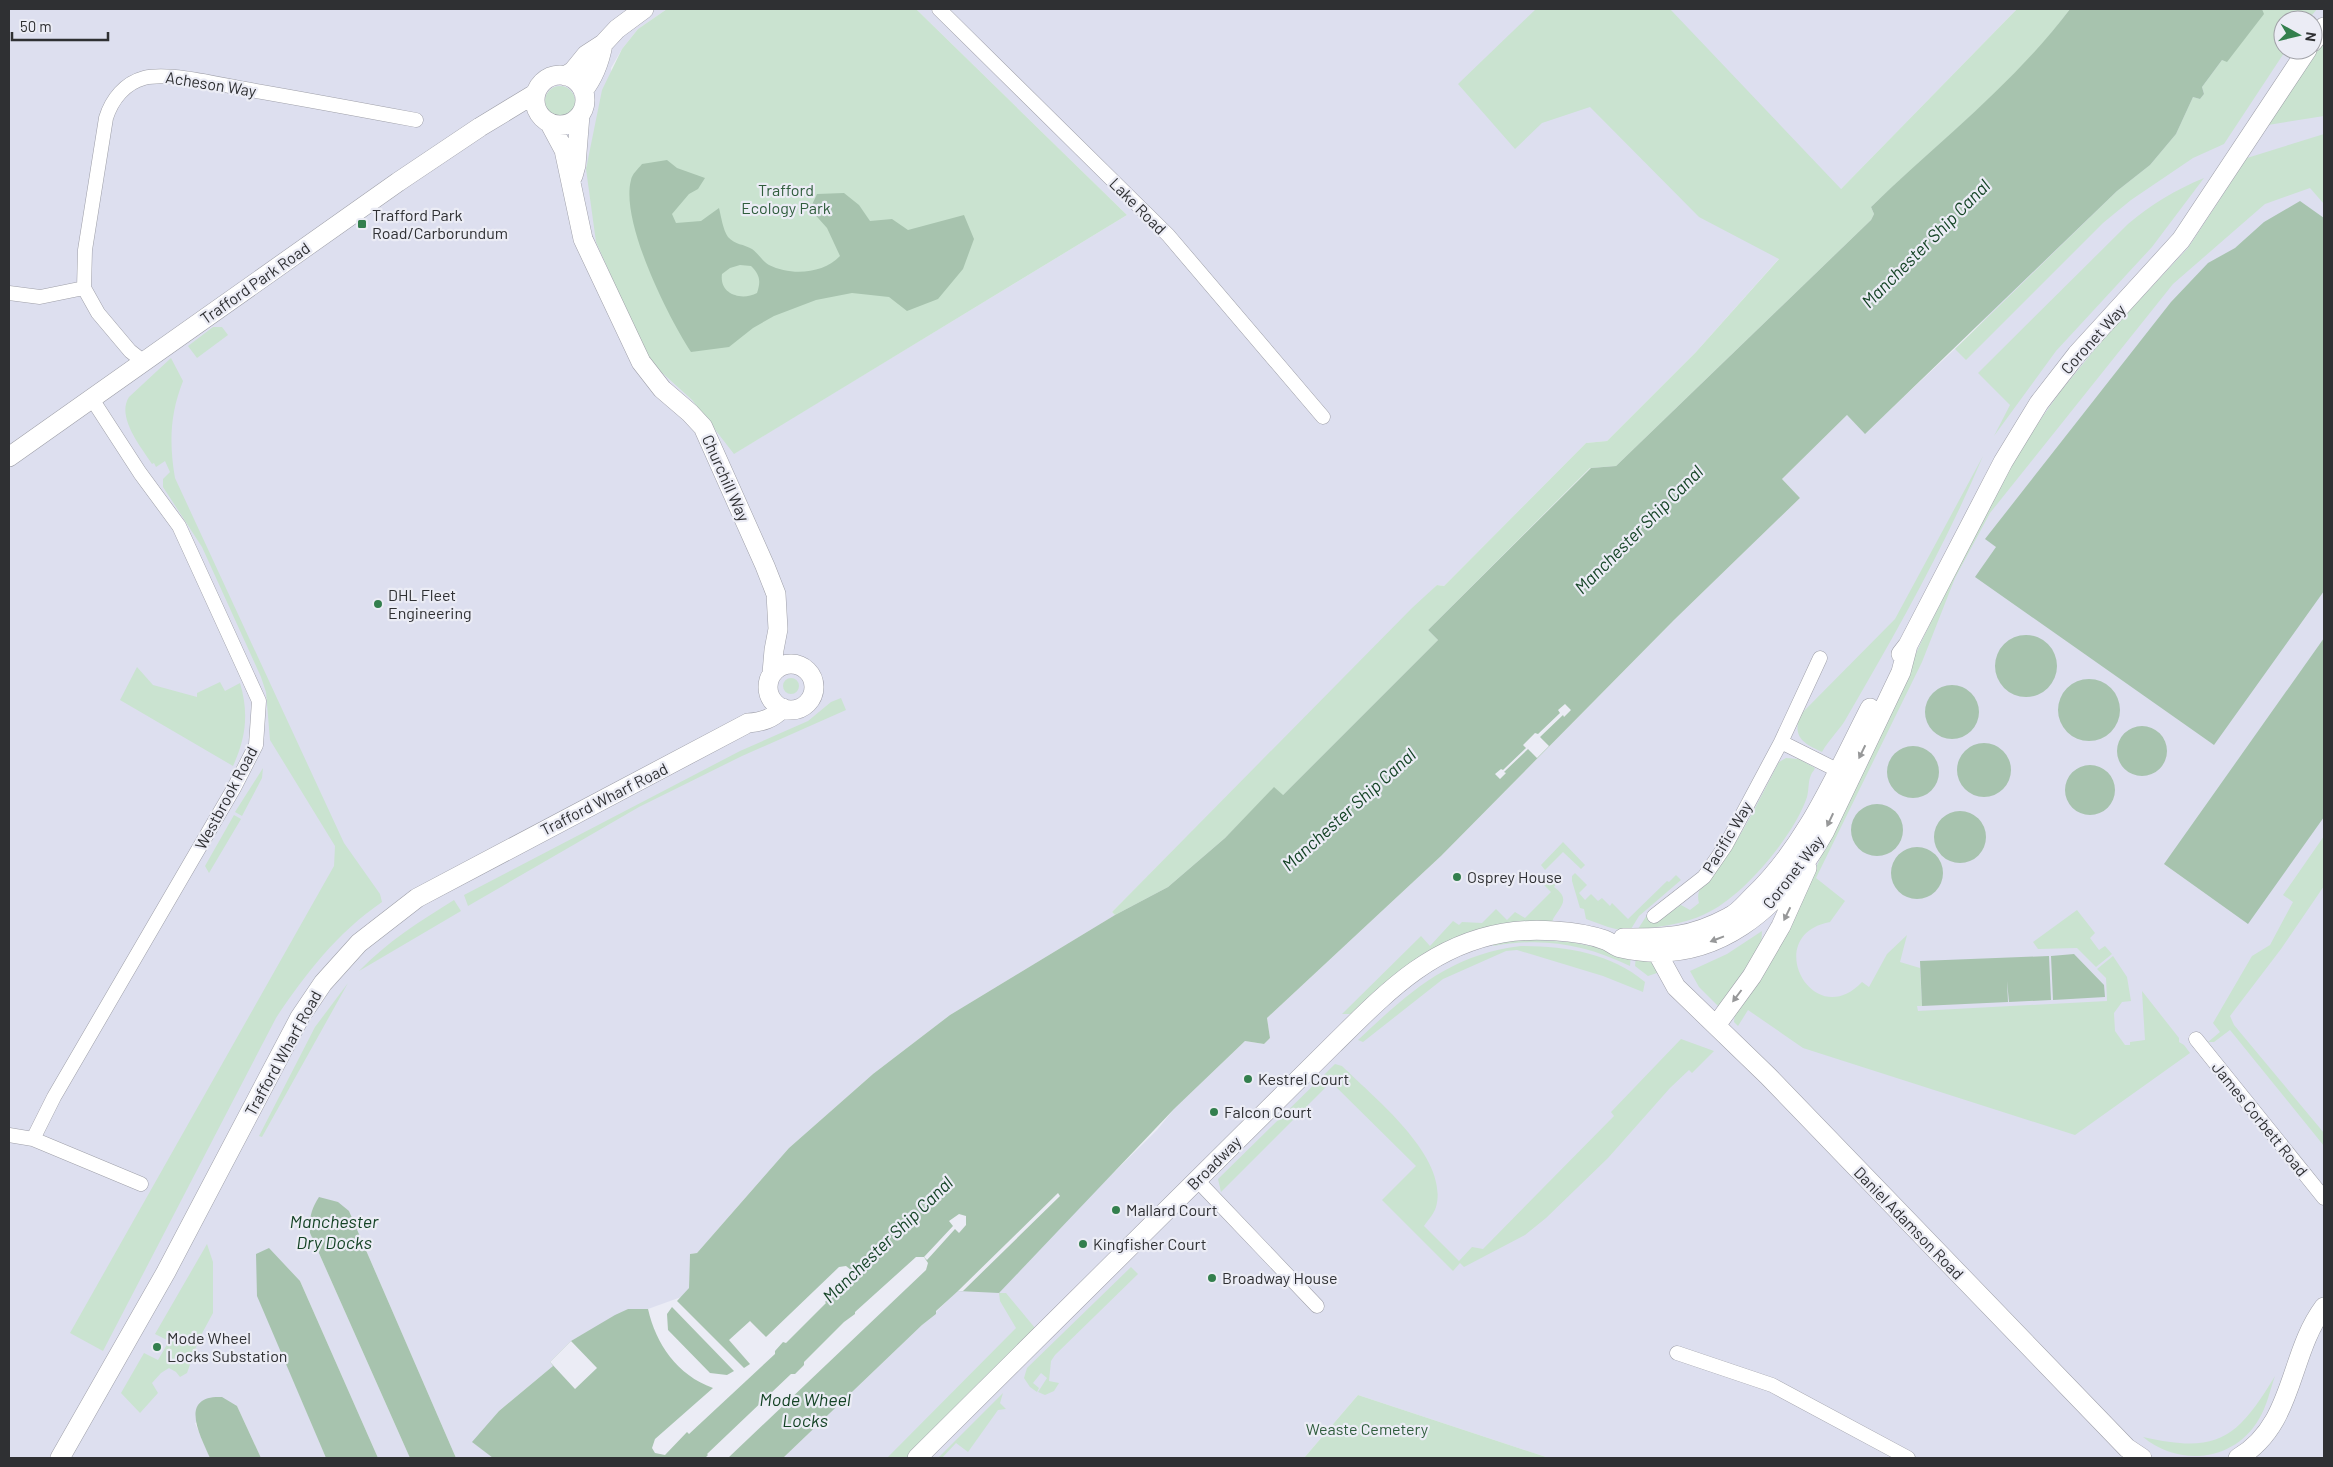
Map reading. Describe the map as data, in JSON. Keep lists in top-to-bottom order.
{
  "streets": {
    "street": [
      "Acheson Way",
      "Lake Road",
      "Trafford Park Road",
      "Coronet Way",
      "Churchill Way",
      "Westbrook Road",
      "Trafford Wharf Road",
      "Pacific Way",
      "James Corbett Road",
      "Broadway",
      "Daniel Adamson Road"
    ]
  },
  "crossings": [
    ["Trafford Park Road", "Churchill Way"],
    ["Trafford Park Road", "Westbrook Road"],
    ["Coronet Way", "Broadway"],
    ["Coronet Way", "Daniel Adamson Road"],
    ["Churchill Way", "Trafford Wharf Road"]
  ],
  "water": ["Manchester Ship Canal", "Manchester Dry Docks", "Mode Wheel Locks"],
  "parks": ["Trafford Ecology Park", "Weaste Cemetery"],
  "places": {
    "transit": ["Trafford Park Road/Carborundum"],
    "other": [
      "DHL Fleet Engineering",
      "Osprey House",
      "Kestrel Court",
      "Falcon Court",
      "Mallard Court",
      "Kingfisher Court",
      "Broadway House",
      "Mode Wheel Locks Substation"
    ]
  },
  "scale_bar": "50 m",
  "north": "right"
}
